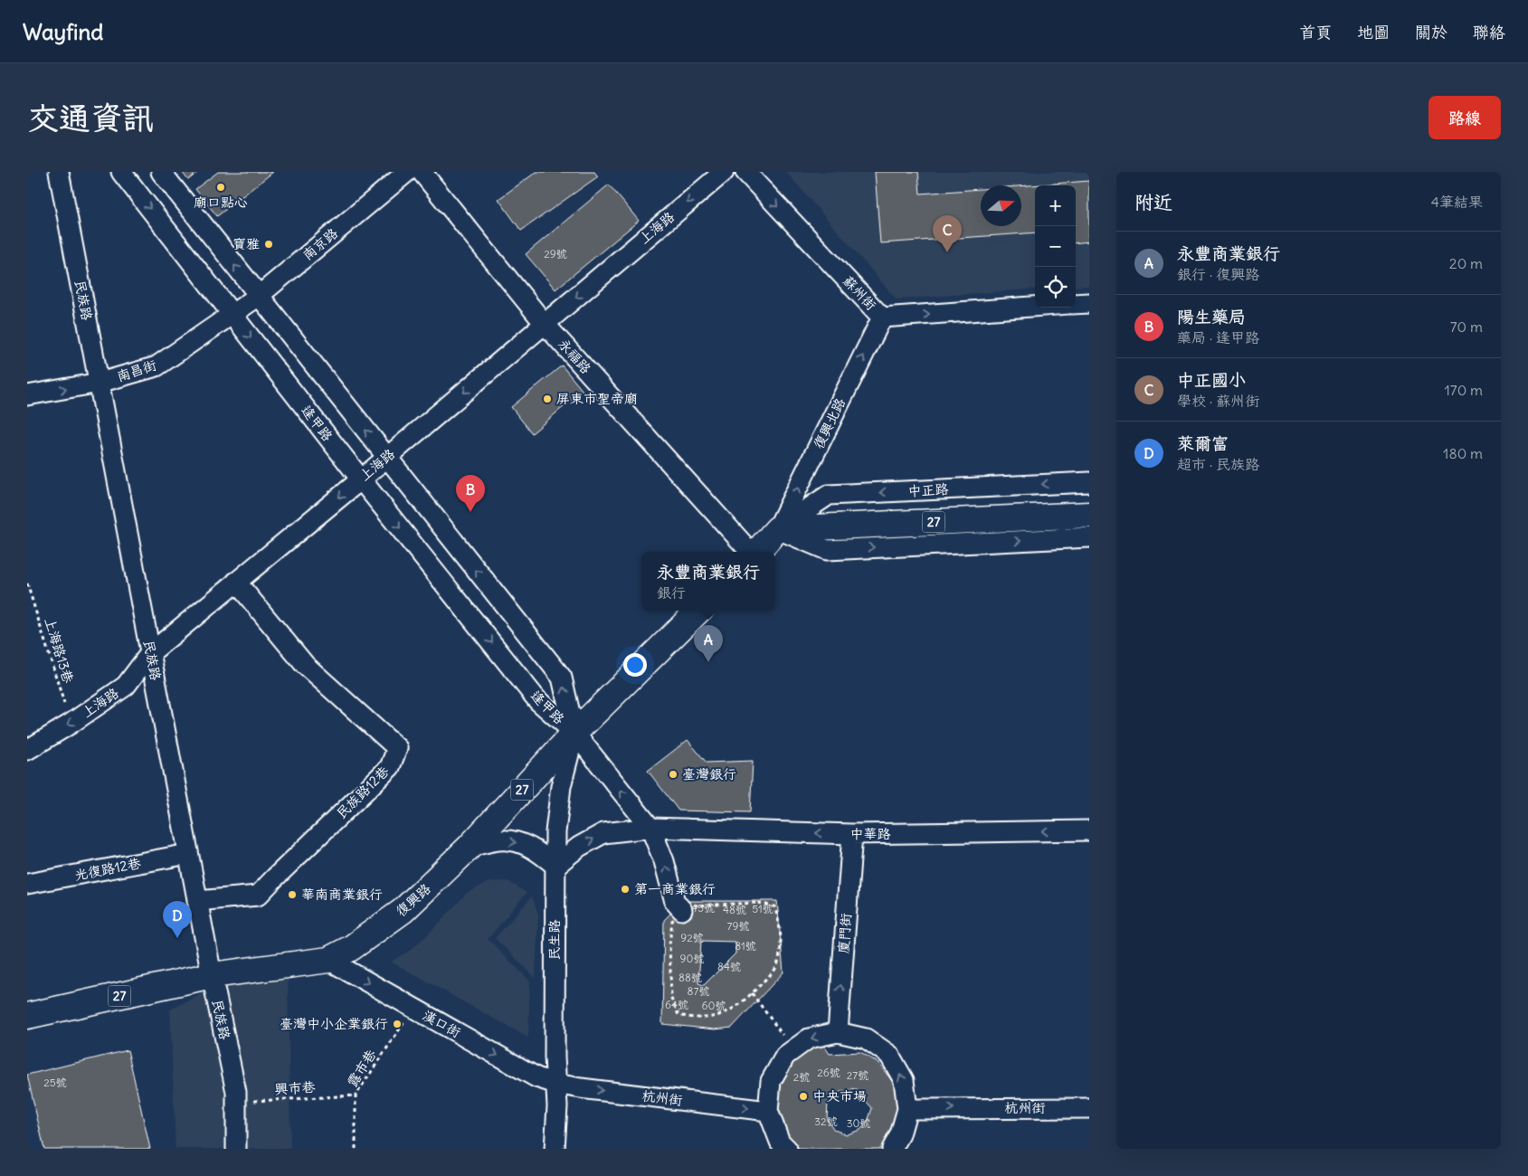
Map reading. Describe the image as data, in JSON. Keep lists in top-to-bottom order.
{
  "streets": {
    "main road": ["27", "復興路"],
    "street": [
      "上海路",
      "南京路",
      "蘇州街",
      "民族路",
      "永福路",
      "南昌街",
      "逢甲路",
      "復興北路",
      "中正路",
      "民族路12巷",
      "中華路",
      "光復路12巷",
      "廈門街",
      "民生路",
      "漢口街",
      "杭州街"
    ],
    "path": ["上海路13巷", "露市巷", "興市巷"]
  },
  "crossings": [
    ["上海路", "民族路"],
    ["上海路", "永福路"],
    ["上海路", "逢甲路"],
    ["上海路", "上海路13巷"],
    ["上海路", "民族路12巷"],
    ["南京路", "南昌街"],
    ["南京路", "逢甲路"],
    ["蘇州街", "復興北路"],
    ["民族路", "南昌街"],
    ["民族路", "民族路12巷"],
    ["民族路", "光復路12巷"],
    ["民族路", "復興路"],
    ["民族路", "興市巷"],
    ["南昌街", "逢甲路"],
    ["逢甲路", "復興路"],
    ["逢甲路", "民生路"],
    ["復興北路", "中正路"],
    ["復興北路", "27"],
    ["中正路", "27"],
    ["中華路", "廈門街"],
    ["中華路", "民生路"],
    ["復興路", "民生路"],
    ["復興路", "漢口街"],
    ["民生路", "漢口街"],
    ["民生路", "杭州街"],
    ["漢口街", "露市巷"],
    ["漢口街", "杭州街"],
    ["露市巷", "興市巷"]
  ],
  "one_way": [
    "上海路",
    "蘇州街",
    "復興北路",
    "廈門街",
    "漢口街",
    "杭州街"
  ],
  "places": [
    "廟口點心",
    "寶雅",
    "屏東市聖帝廟",
    "臺灣銀行",
    "第一商業銀行",
    "華南商業銀行",
    "臺灣中小企業銀行",
    "中央市場"
  ],
  "house_numbers": [
    "29號",
    "45號",
    "51號",
    "48號",
    "79號",
    "92號",
    "81號",
    "90號",
    "84號",
    "88號",
    "87號",
    "64號",
    "60號",
    "26號",
    "27號",
    "2號",
    "25號",
    "32號",
    "30號"
  ],
  "north": "right",
  "page": {
    "header": "Wayfind",
    "nav": [
      "首頁",
      "地圖",
      "關於",
      "聯絡"
    ],
    "buttons": "路線",
    "title": "交通資訊",
    "heading": ["附近", "4筆結果"],
    "map_buttons": ["+", "−"],
    "pins": [
      "C",
      "B",
      "A",
      "D"
    ],
    "list": [
      {
        "mark": "A",
        "name": "永豐商業銀行",
        "note": "銀行 · 復興路",
        "value": "20 m"
      },
      {
        "mark": "B",
        "name": "陽生藥局",
        "note": "藥局 · 逢甲路",
        "value": "70 m"
      },
      {
        "mark": "C",
        "name": "中正國小",
        "note": "學校 · 蘇州街",
        "value": "170 m"
      },
      {
        "mark": "D",
        "name": "萊爾富",
        "note": "超市 · 民族路",
        "value": "180 m"
      }
    ],
    "popup": ["永豐商業銀行", "銀行"]
  }
}
